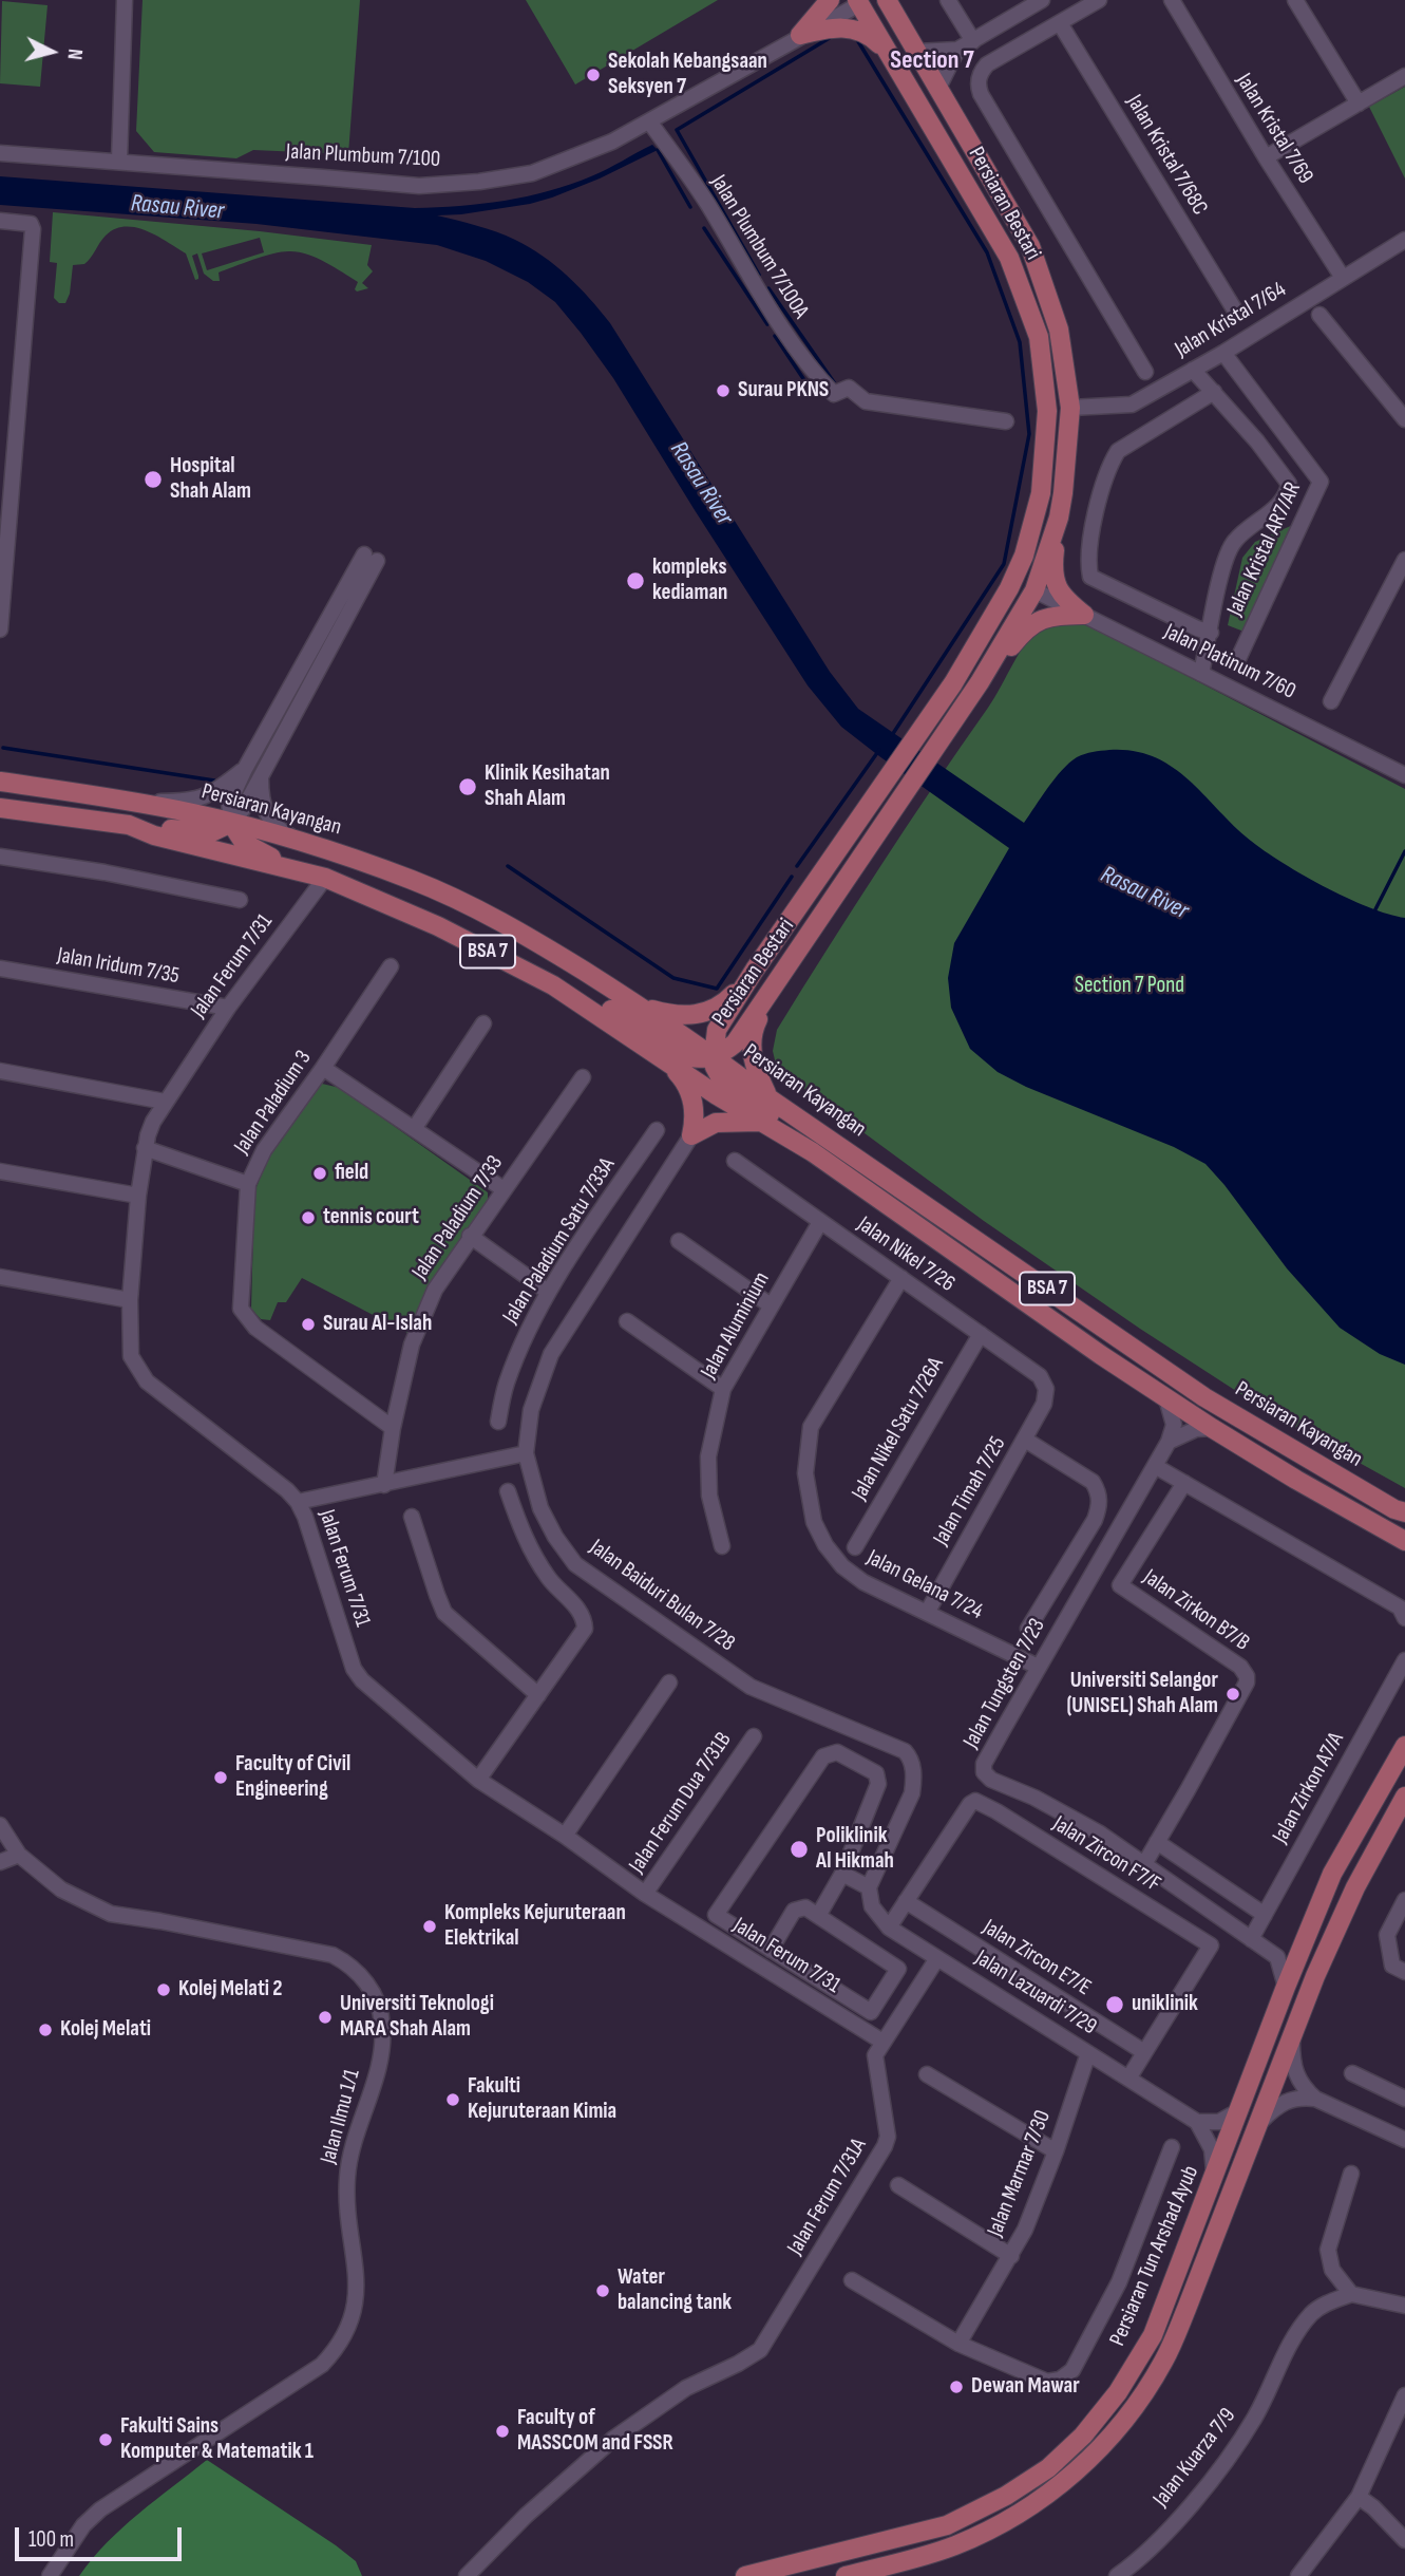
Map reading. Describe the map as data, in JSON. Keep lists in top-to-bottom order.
{
  "streets": {
    "main road": [
      "Persiaran Bestari",
      "Persiaran Kayangan",
      "BSA 7",
      "Persiaran Tun Arshad Ayub"
    ],
    "street": [
      "Jalan Kristal 7/69",
      "Jalan Kristal 7/68C",
      "Jalan Plumbum 7/100",
      "Jalan Plumbum 7/100A",
      "Jalan Kristal 7/64",
      "Jalan Kristal AR7/AR",
      "Jalan Platinum 7/60",
      "Jalan Iridum 7/35",
      "Jalan Ferum 7/31",
      "Jalan Paladium 3",
      "Jalan Paladium 7/33",
      "Jalan Paladium Satu 7/33A",
      "Jalan Nikel 7/26",
      "Jalan Aluminium",
      "Jalan Nikel Satu 7/26A",
      "Jalan Timah 7/25",
      "Jalan Gelana 7/24",
      "Jalan Baiduri Bulan 7/28",
      "Jalan Zirkon B7/B",
      "Jalan Tungsten 7/23",
      "Jalan Zirkon A7/A",
      "Jalan Ferum Dua 7/31B",
      "Jalan Zircon F7/F",
      "Jalan Zircon E7/E",
      "Jalan Lazuardi 7/29",
      "Jalan Ilmu 1/1",
      "Jalan Marmar 7/30",
      "Jalan Ferum 7/31A",
      "Jalan Kuarza 7/9"
    ]
  },
  "crossings": [
    ["Jalan Kristal 7/69", "Jalan Kristal 7/64"],
    ["Jalan Plumbum 7/100", "Persiaran Bestari"],
    ["Jalan Plumbum 7/100", "Jalan Plumbum 7/100A"],
    ["Persiaran Bestari", "Jalan Kristal 7/64"],
    ["Persiaran Bestari", "Jalan Platinum 7/60"],
    ["Persiaran Bestari", "Persiaran Kayangan"],
    ["Jalan Kristal 7/64", "Jalan Kristal AR7/AR"],
    ["Jalan Kristal AR7/AR", "Jalan Platinum 7/60"],
    ["Persiaran Kayangan", "Jalan Ferum 7/31"],
    ["Jalan Iridum 7/35", "Jalan Ferum 7/31"],
    ["Jalan Ferum 7/31", "Jalan Ferum Dua 7/31B"],
    ["Jalan Ferum 7/31", "Jalan Ferum 7/31A"],
    ["Jalan Paladium 3", "Jalan Paladium 7/33"],
    ["Jalan Nikel 7/26", "Jalan Aluminium"],
    ["Jalan Nikel 7/26", "Jalan Nikel Satu 7/26A"],
    ["Jalan Nikel 7/26", "Jalan Timah 7/25"],
    ["Jalan Nikel 7/26", "Jalan Gelana 7/24"],
    ["Jalan Timah 7/25", "Jalan Gelana 7/24"],
    ["Jalan Gelana 7/24", "Jalan Tungsten 7/23"],
    ["Jalan Baiduri Bulan 7/28", "Jalan Lazuardi 7/29"],
    ["Jalan Tungsten 7/23", "Jalan Zirkon A7/A"],
    ["Jalan Zircon F7/F", "Jalan Zircon E7/E"],
    ["Jalan Zircon F7/F", "Jalan Lazuardi 7/29"],
    ["Jalan Lazuardi 7/29", "Jalan Marmar 7/30"],
    ["Jalan Lazuardi 7/29", "Jalan Ferum 7/31A"]
  ],
  "districts": ["Section 7"],
  "water": ["Rasau River"],
  "parks": ["Section 7 Pond"],
  "places": [
    "Sekolah Kebangsaan Seksyen 7",
    "Surau PKNS",
    "Hospital Shah Alam",
    "kompleks kediaman",
    "Klinik Kesihatan Shah Alam",
    "field",
    "tennis court",
    "Surau Al-Islah",
    "Universiti Selangor (UNISEL) Shah Alam",
    "Faculty of Civil Engineering",
    "Poliklinik Al Hikmah",
    "Kompleks Kejuruteraan Elektrikal",
    "Kolej Melati 2",
    "uniklinik",
    "Universiti Teknologi MARA Shah Alam",
    "Kolej Melati",
    "Fakulti Kejuruteraan Kimia",
    "Water balancing tank",
    "Dewan Mawar",
    "Faculty of MASSCOM and FSSR",
    "Fakulti Sains Komputer & Matematik 1"
  ],
  "scale_bar": "100 m",
  "north": "right"
}
